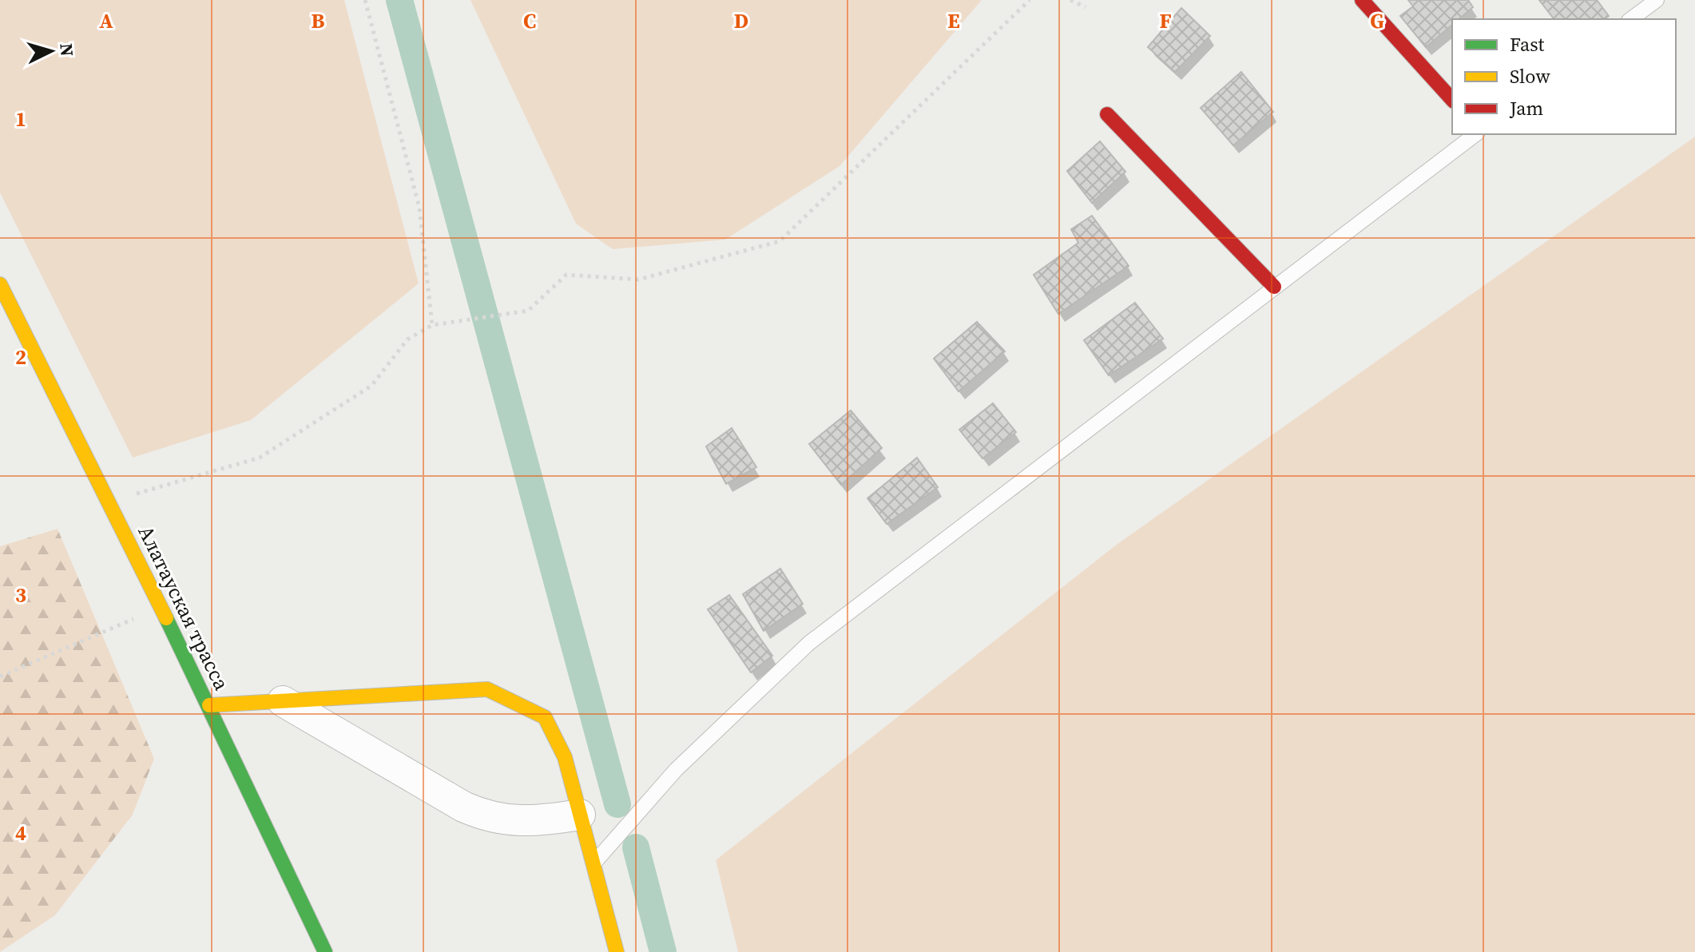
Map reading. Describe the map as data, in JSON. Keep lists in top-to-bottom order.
{
  "streets": {
    "street": ["Алатауская трасса"]
  },
  "legend": ["Fast", "Slow", "Jam"],
  "north": "right",
  "grid": {
    "columns": [
      "A",
      "B",
      "C",
      "D",
      "E",
      "F",
      "G"
    ],
    "rows": [
      "1",
      "2",
      "3",
      "4"
    ]
  }
}
